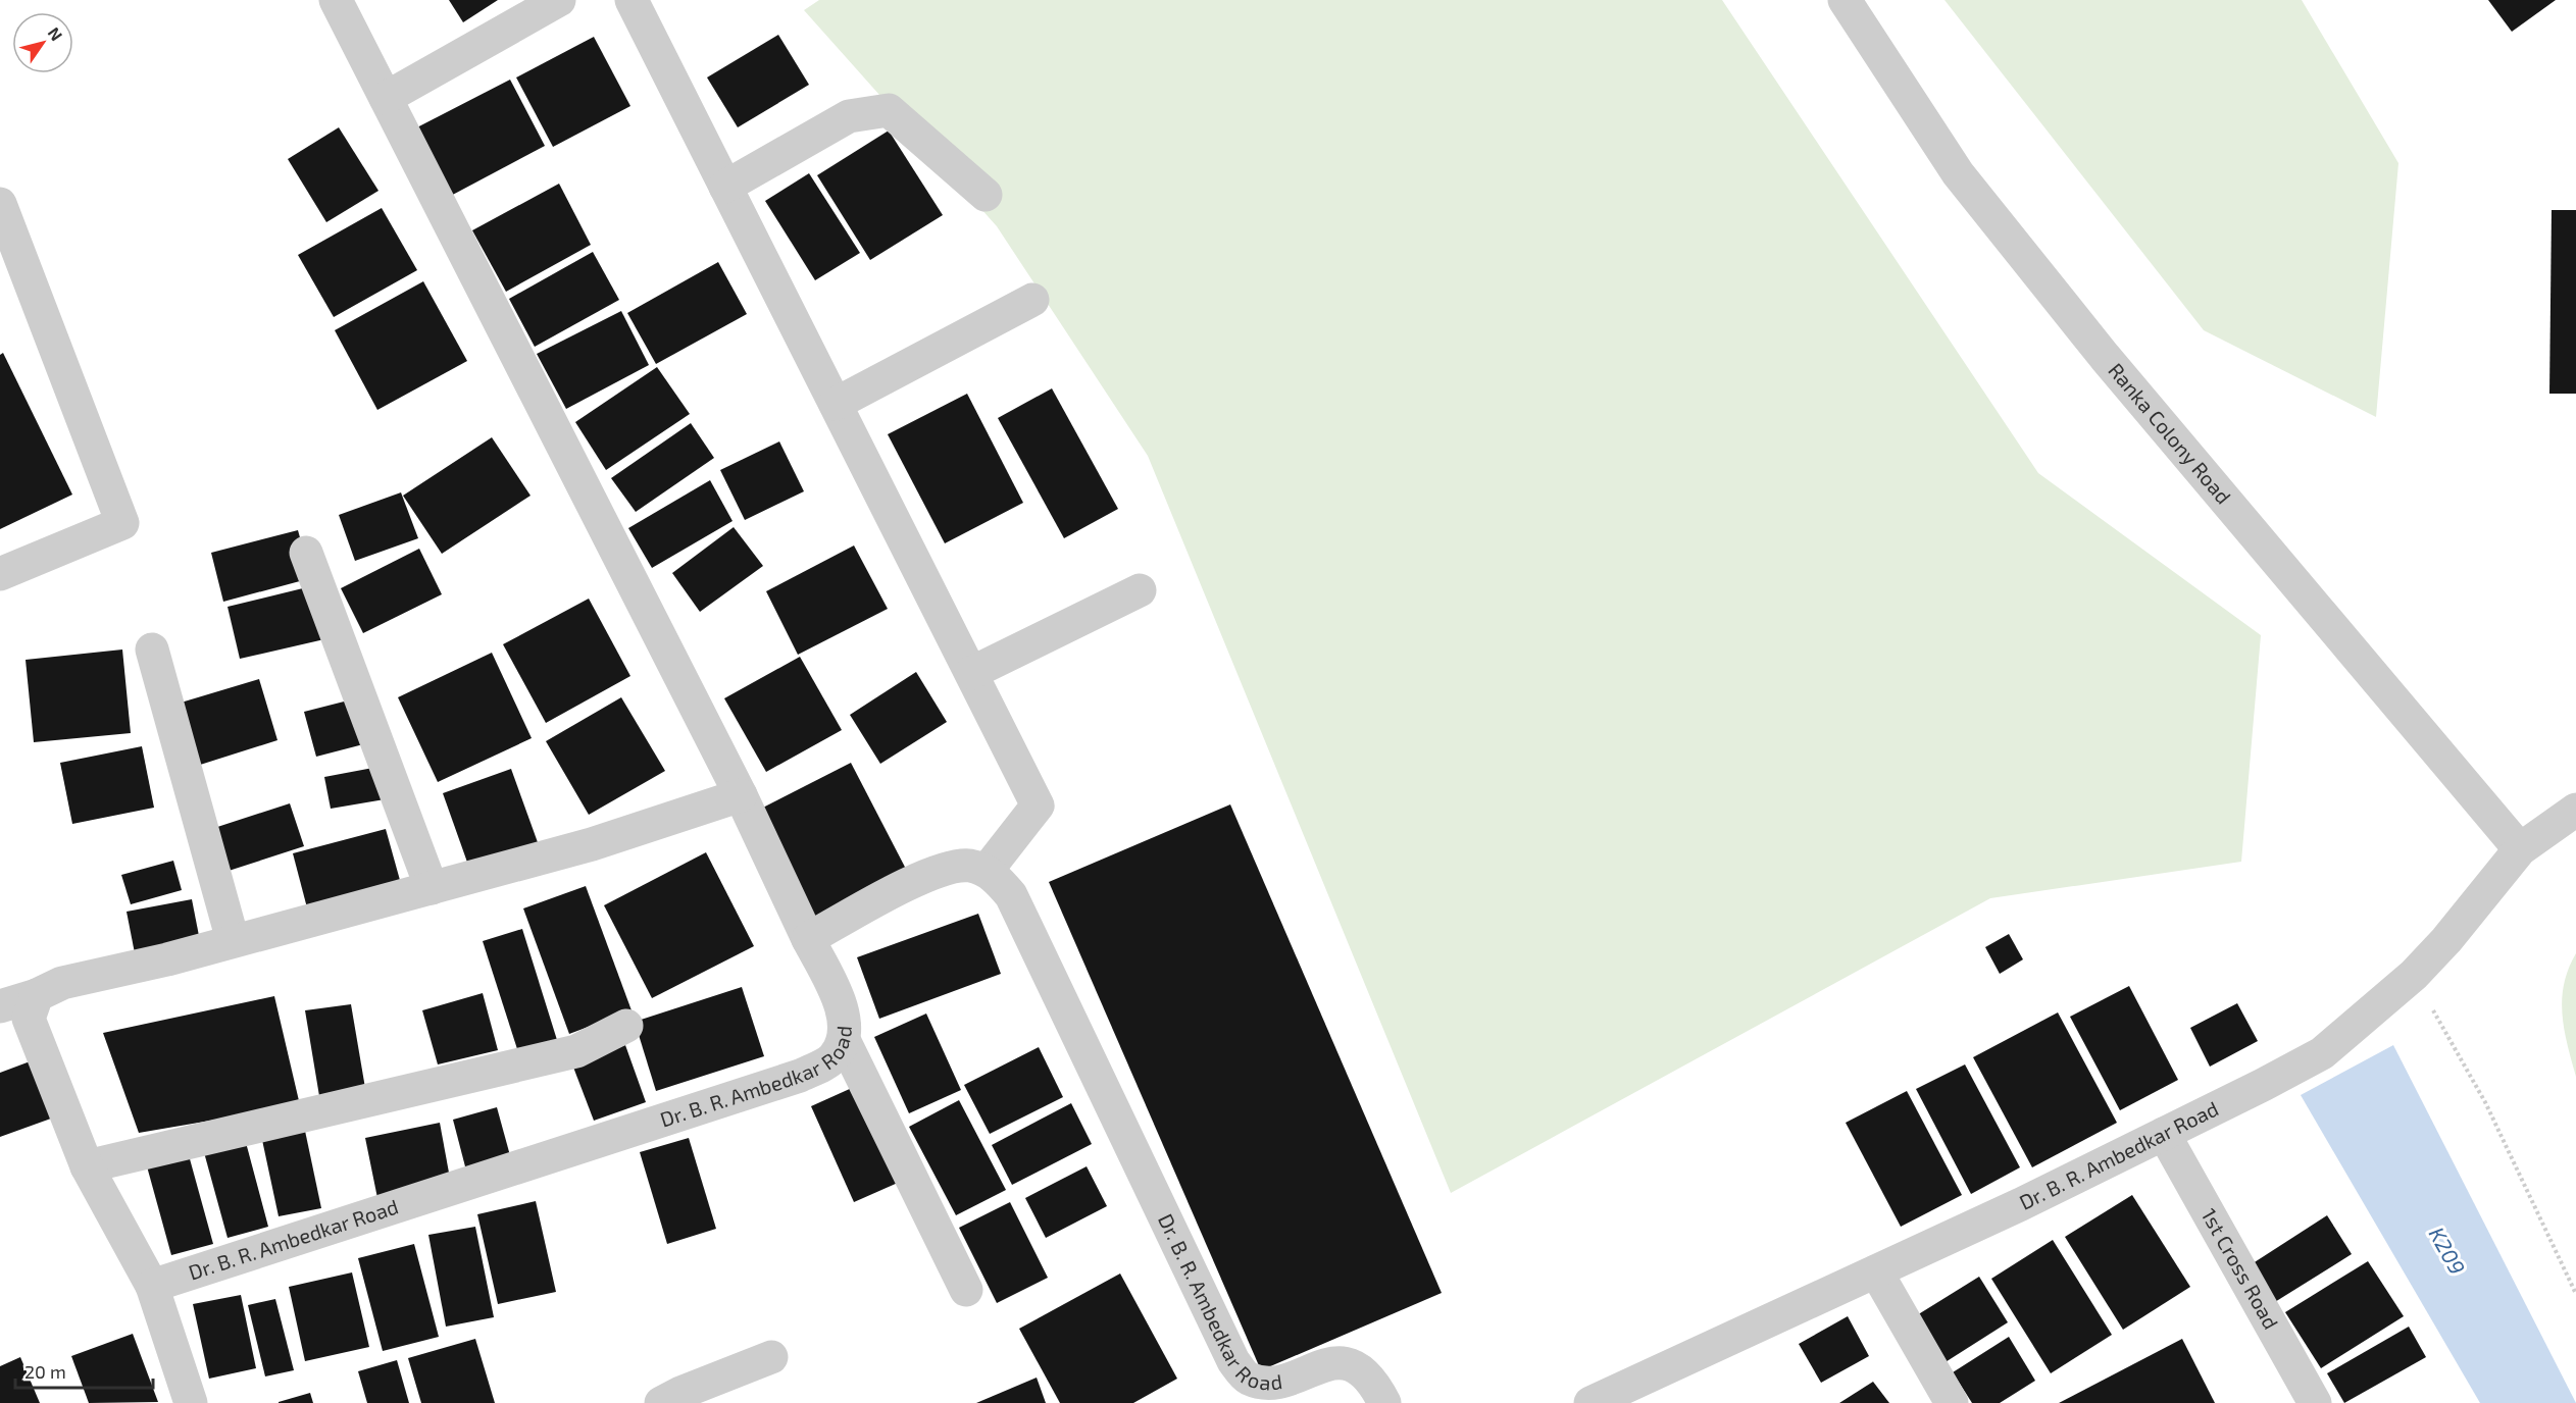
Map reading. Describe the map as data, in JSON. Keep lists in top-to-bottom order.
{
  "streets": {
    "street": ["Ranka Colony Road", "Dr. B. R. Ambedkar Road", "1st Cross Road"]
  },
  "crossings": [
    ["Ranka Colony Road", "Dr. B. R. Ambedkar Road"],
    ["Dr. B. R. Ambedkar Road", "1st Cross Road"]
  ],
  "water": ["K209"],
  "scale_bar": "20 m",
  "north": "top right"
}
